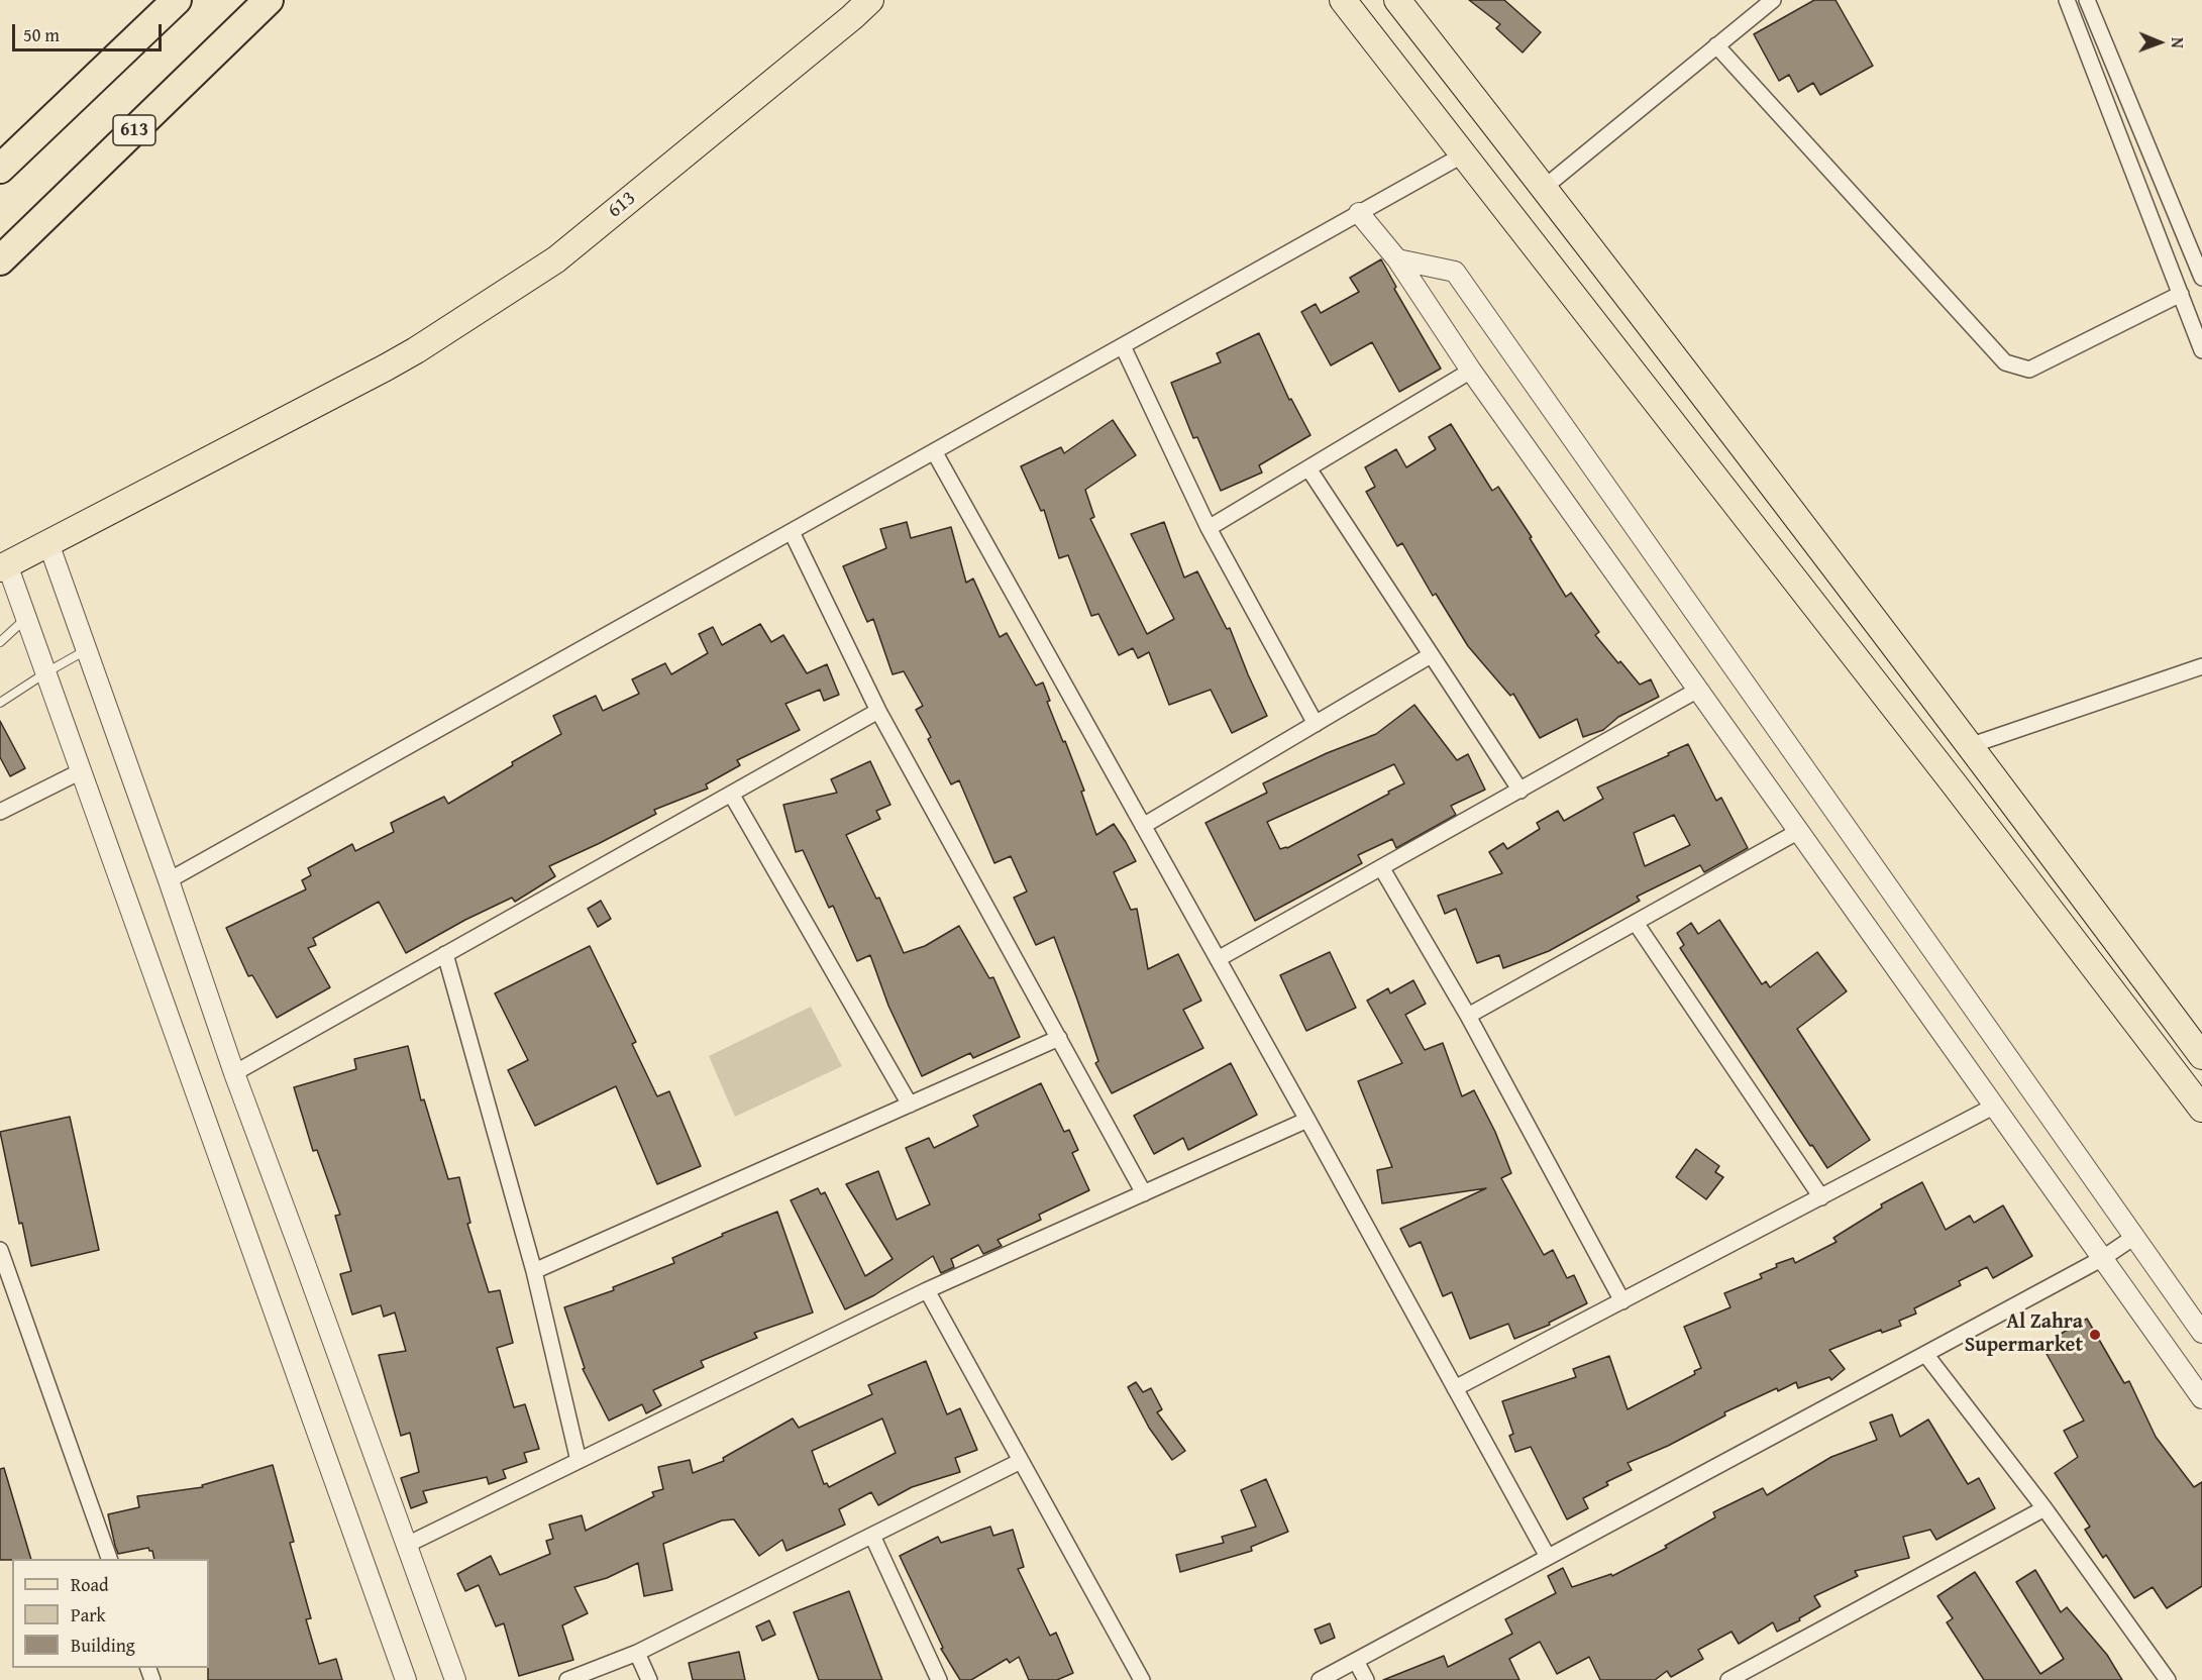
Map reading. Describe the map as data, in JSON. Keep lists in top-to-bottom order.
{
  "streets": {
    "highway": ["613"]
  },
  "places": ["Al Zahra Supermarket"],
  "legend": ["Road", "Park", "Building"],
  "scale_bar": "50 m",
  "north": "right"
}
